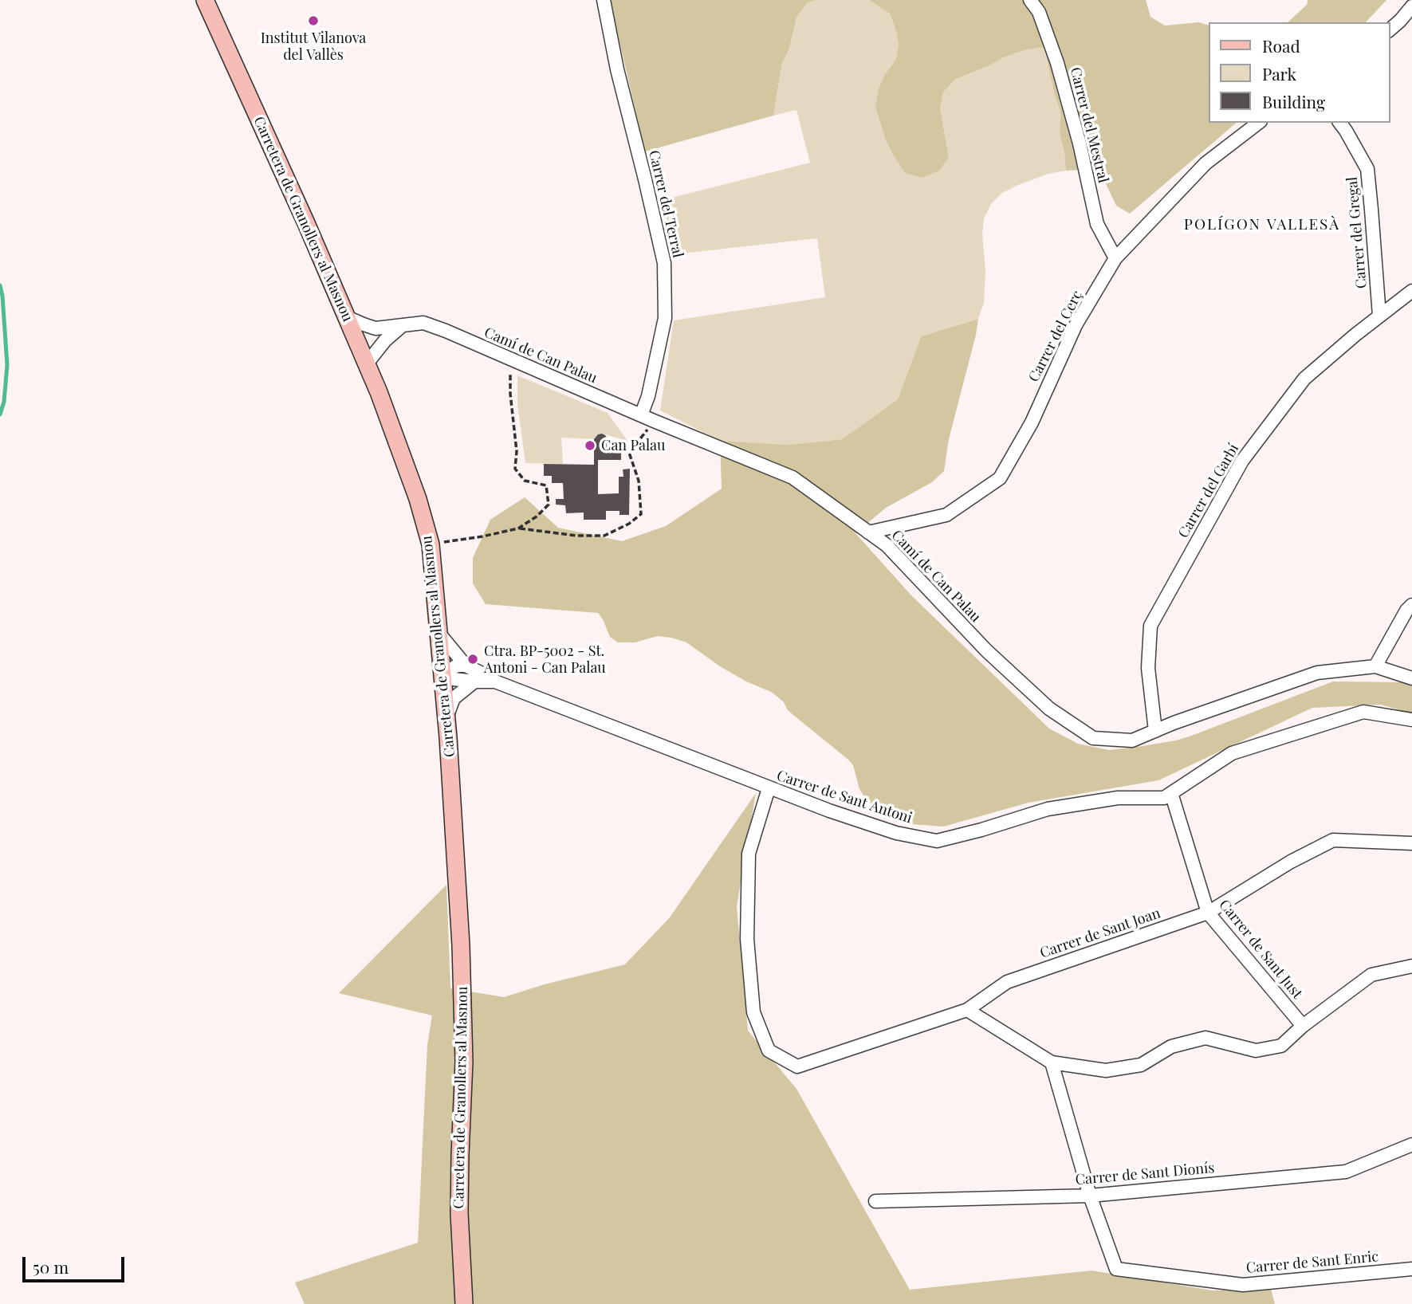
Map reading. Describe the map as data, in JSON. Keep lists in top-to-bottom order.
{
  "streets": {
    "main road": ["Carretera de Granollers al Masnou"],
    "street": [
      "Carrer del Mestral",
      "Carrer del Terral",
      "Carrer del Gregal",
      "Carrer del Cerç",
      "Camí de Can Palau",
      "Carrer del Garbí",
      "Carrer de Sant Antoni",
      "Carrer de Sant Joan",
      "Carrer de Sant Just",
      "Carrer de Sant Dionís",
      "Carrer de Sant Enric"
    ]
  },
  "crossings": [
    ["Carrer del Mestral", "Carrer del Cerç"],
    ["Carrer del Terral", "Camí de Can Palau"],
    ["Carretera de Granollers al Masnou", "Camí de Can Palau"],
    ["Carretera de Granollers al Masnou", "Carrer de Sant Antoni"],
    ["Carrer del Gregal", "Carrer del Garbí"],
    ["Carrer del Cerç", "Camí de Can Palau"],
    ["Camí de Can Palau", "Carrer del Garbí"],
    ["Carrer de Sant Antoni", "Carrer de Sant Joan"],
    ["Carrer de Sant Antoni", "Carrer de Sant Just"],
    ["Carrer de Sant Joan", "Carrer de Sant Just"],
    ["Carrer de Sant Dionís", "Carrer de Sant Enric"]
  ],
  "districts": ["POLÍGON VALLESÀ"],
  "places": ["Institut Vilanova del Vallès", "Can Palau", "Ctra. BP-5002 - St. Antoni - Can Palau"],
  "legend": ["Road", "Park", "Building"],
  "scale_bar": "50 m"
}
